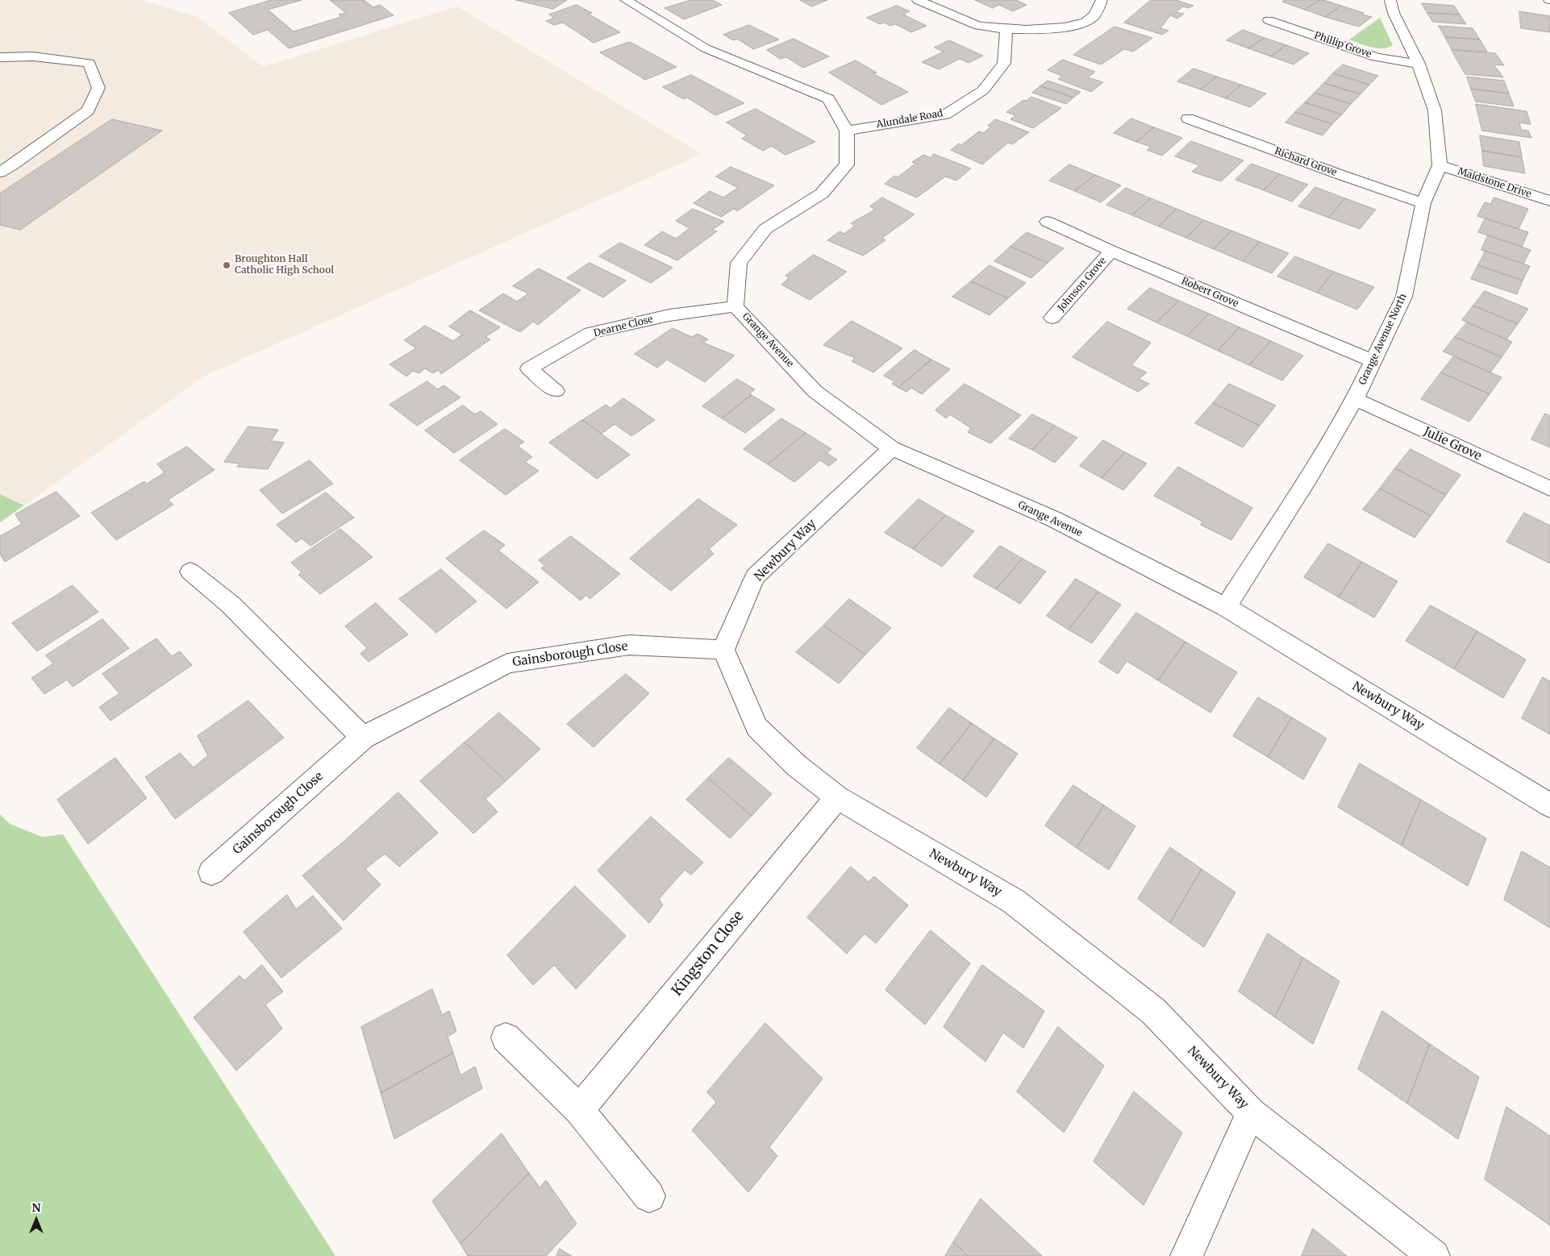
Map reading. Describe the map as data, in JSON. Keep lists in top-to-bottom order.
{
  "streets": {
    "street": [
      "Phillip Grove",
      "Alundale Road",
      "Richard Grove",
      "Maidstone Drive",
      "Johnson Grove",
      "Robert Grove",
      "Dearne Close",
      "Grange Avenue North",
      "Grange Avenue",
      "Julie Grove",
      "Newbury Way",
      "Gainsborough Close",
      "Kingston Close"
    ]
  },
  "crossings": [
    ["Phillip Grove", "Grange Avenue North"],
    ["Alundale Road", "Grange Avenue"],
    ["Richard Grove", "Grange Avenue North"],
    ["Maidstone Drive", "Grange Avenue North"],
    ["Johnson Grove", "Robert Grove"],
    ["Robert Grove", "Grange Avenue North"],
    ["Dearne Close", "Grange Avenue"],
    ["Grange Avenue North", "Grange Avenue"],
    ["Grange Avenue North", "Julie Grove"],
    ["Grange Avenue North", "Newbury Way"],
    ["Grange Avenue", "Newbury Way"],
    ["Newbury Way", "Gainsborough Close"],
    ["Newbury Way", "Kingston Close"]
  ],
  "places": ["Broughton Hall Catholic High School"],
  "north": "top"
}
